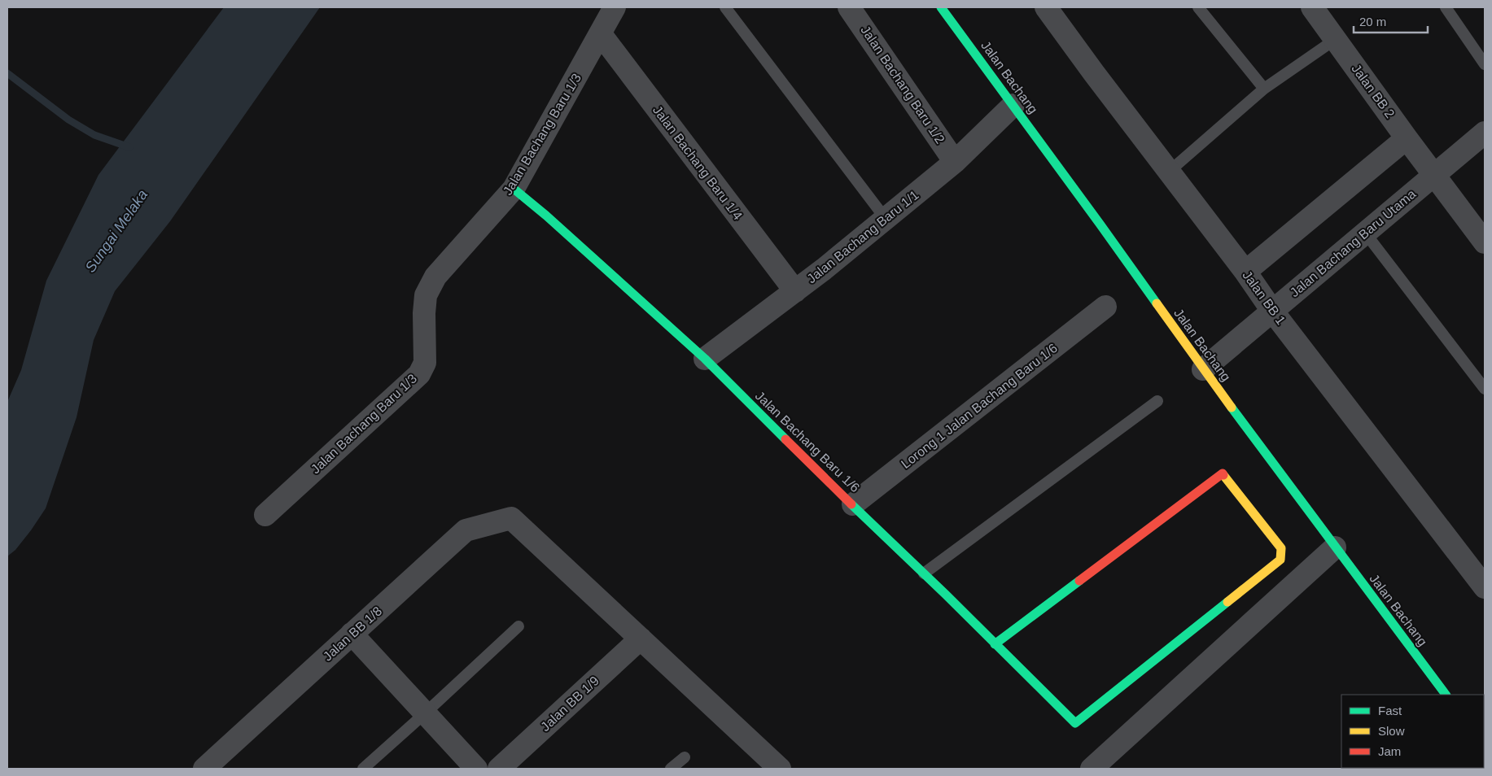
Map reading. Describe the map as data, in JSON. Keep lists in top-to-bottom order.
{
  "streets": {
    "street": [
      "Jalan Bachang",
      "Jalan Bachang Baru 1/2",
      "Jalan BB 2",
      "Jalan Bachang Baru 1/3",
      "Jalan Bachang Baru 1/4",
      "Jalan Bachang Baru 1/1",
      "Jalan Bachang Baru Utama",
      "Jalan BB 1",
      "Lorong 1 Jalan Bachang Baru 1/6",
      "Jalan Bachang Baru 1/6",
      "Jalan BB 1/8",
      "Jalan BB 1/9"
    ]
  },
  "crossings": [
    ["Jalan Bachang", "Jalan Bachang Baru 1/1"],
    ["Jalan Bachang", "Jalan Bachang Baru Utama"],
    ["Jalan Bachang Baru 1/2", "Jalan Bachang Baru 1/1"],
    ["Jalan BB 2", "Jalan Bachang Baru Utama"],
    ["Jalan Bachang Baru 1/3", "Jalan Bachang Baru 1/4"],
    ["Jalan Bachang Baru 1/3", "Jalan Bachang Baru 1/6"],
    ["Jalan Bachang Baru 1/4", "Jalan Bachang Baru 1/1"],
    ["Jalan Bachang Baru 1/1", "Jalan Bachang Baru 1/6"],
    ["Jalan Bachang Baru Utama", "Jalan BB 1"],
    ["Lorong 1 Jalan Bachang Baru 1/6", "Jalan Bachang Baru 1/6"],
    ["Jalan BB 1/8", "Jalan BB 1/9"]
  ],
  "water": ["Sungai Melaka"],
  "legend": ["Fast", "Slow", "Jam"],
  "scale_bar": "20 m"
}
